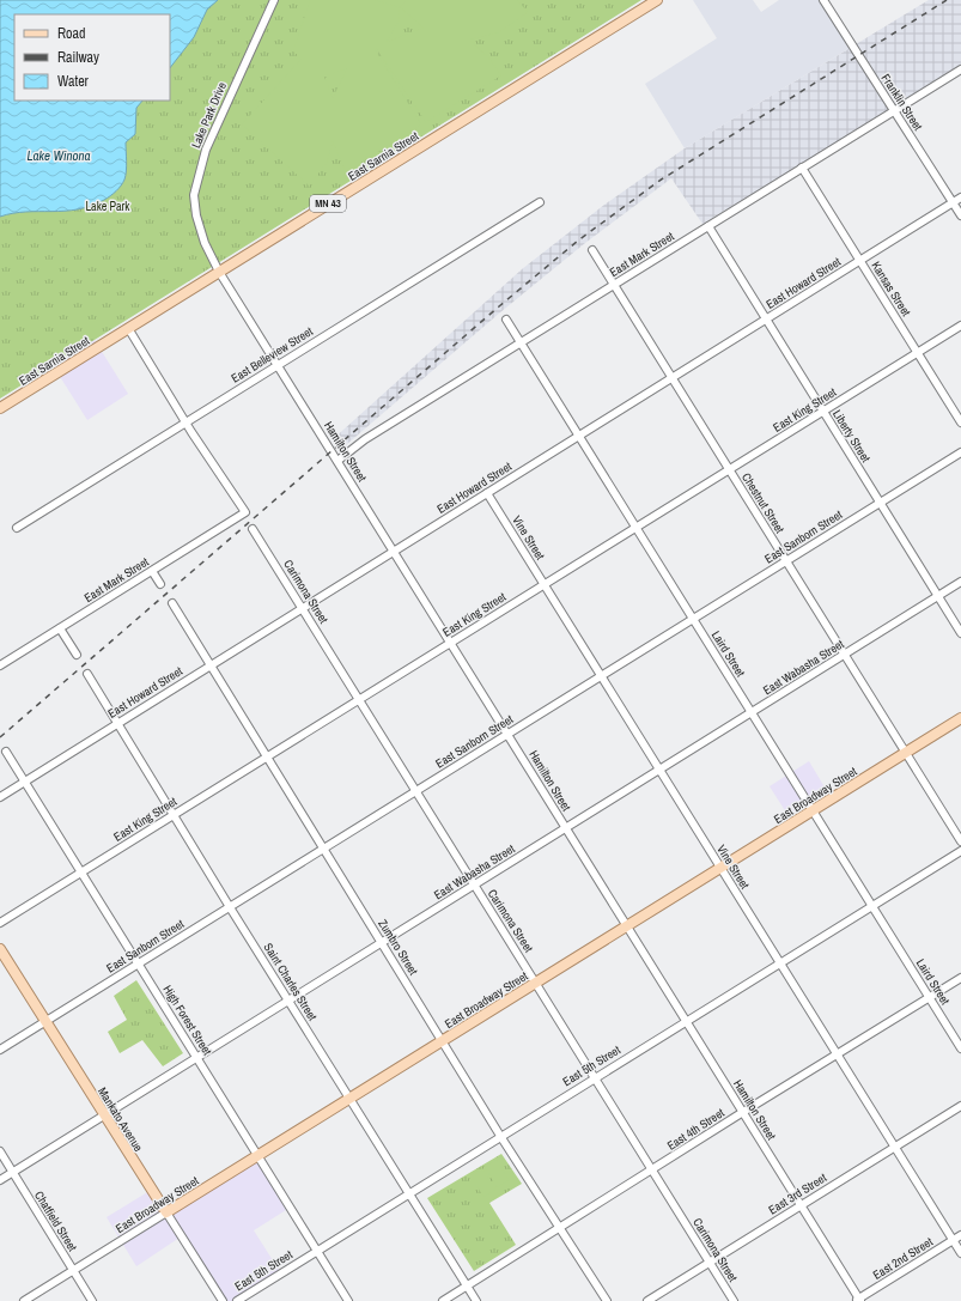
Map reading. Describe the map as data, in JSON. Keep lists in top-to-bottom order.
{
  "streets": {
    "main road": [
      "East Sarnia Street",
      "MN 43",
      "East Broadway Street",
      "Mankato Avenue"
    ],
    "street": [
      "Franklin Street",
      "Lake Park Drive",
      "East Mark Street",
      "East Howard Street",
      "Kansas Street",
      "East Belleview Street",
      "East King Street",
      "Liberty Street",
      "Hamilton Street",
      "Chestnut Street",
      "East Sanborn Street",
      "Vine Street",
      "Carimona Street",
      "Laird Street",
      "East Wabasha Street",
      "Zumbro Street",
      "Saint Charles Street",
      "High Forest Street",
      "East 5th Street",
      "East 4th Street",
      "East 3rd Street",
      "Chatfield Street",
      "East 2nd Street"
    ]
  },
  "crossings": [
    ["Franklin Street", "East Mark Street"],
    ["Franklin Street", "East Howard Street"],
    ["Lake Park Drive", "East Sarnia Street"],
    ["Lake Park Drive", "Hamilton Street"],
    ["East Sarnia Street", "Hamilton Street"],
    ["East Mark Street", "Kansas Street"],
    ["East Mark Street", "East Belleview Street"],
    ["East Mark Street", "Liberty Street"],
    ["East Mark Street", "Hamilton Street"],
    ["East Mark Street", "Chestnut Street"],
    ["East Mark Street", "Laird Street"],
    ["East Howard Street", "Kansas Street"],
    ["East Howard Street", "Liberty Street"],
    ["East Howard Street", "Hamilton Street"],
    ["East Howard Street", "Chestnut Street"],
    ["East Howard Street", "Vine Street"],
    ["East Howard Street", "Carimona Street"],
    ["East Howard Street", "Laird Street"],
    ["East Howard Street", "Zumbro Street"],
    ["East Howard Street", "Saint Charles Street"],
    ["East Howard Street", "High Forest Street"],
    ["Kansas Street", "East King Street"],
    ["East Belleview Street", "Hamilton Street"],
    ["East King Street", "Liberty Street"],
    ["East King Street", "Hamilton Street"],
    ["East King Street", "Chestnut Street"],
    ["East King Street", "Vine Street"],
    ["East King Street", "Carimona Street"],
    ["East King Street", "Laird Street"],
    ["East King Street", "Zumbro Street"],
    ["East King Street", "Saint Charles Street"],
    ["East King Street", "High Forest Street"],
    ["Liberty Street", "East Sanborn Street"],
    ["Liberty Street", "East Wabasha Street"],
    ["Hamilton Street", "East Sanborn Street"],
    ["Hamilton Street", "East Wabasha Street"],
    ["Hamilton Street", "East Broadway Street"],
    ["Hamilton Street", "East 5th Street"],
    ["Hamilton Street", "East 4th Street"],
    ["Hamilton Street", "East 3rd Street"],
    ["Hamilton Street", "East 2nd Street"],
    ["Chestnut Street", "East Sanborn Street"],
    ["Chestnut Street", "East Wabasha Street"],
    ["Chestnut Street", "East Broadway Street"],
    ["East Sanborn Street", "Vine Street"],
    ["East Sanborn Street", "Carimona Street"],
    ["East Sanborn Street", "Laird Street"],
    ["East Sanborn Street", "Zumbro Street"],
    ["East Sanborn Street", "Saint Charles Street"],
    ["East Sanborn Street", "High Forest Street"],
    ["East Sanborn Street", "Mankato Avenue"],
    ["Vine Street", "East Wabasha Street"],
    ["Vine Street", "East Broadway Street"],
    ["Vine Street", "East 5th Street"],
    ["Vine Street", "East 4th Street"],
    ["Vine Street", "East 3rd Street"],
    ["Vine Street", "East 2nd Street"],
    ["Carimona Street", "East Wabasha Street"],
    ["Carimona Street", "East Broadway Street"],
    ["Carimona Street", "East 5th Street"],
    ["Carimona Street", "East 4th Street"],
    ["Carimona Street", "East 3rd Street"],
    ["Laird Street", "East Wabasha Street"],
    ["Laird Street", "East Broadway Street"],
    ["Laird Street", "East 5th Street"],
    ["Laird Street", "East 4th Street"],
    ["East Wabasha Street", "Zumbro Street"],
    ["East Wabasha Street", "Saint Charles Street"],
    ["East Wabasha Street", "High Forest Street"],
    ["East Wabasha Street", "Mankato Avenue"],
    ["East Wabasha Street", "Chatfield Street"],
    ["East Broadway Street", "Zumbro Street"],
    ["East Broadway Street", "Saint Charles Street"],
    ["East Broadway Street", "High Forest Street"],
    ["East Broadway Street", "Mankato Avenue"],
    ["East Broadway Street", "Chatfield Street"],
    ["Zumbro Street", "East 5th Street"],
    ["Zumbro Street", "East 4th Street"],
    ["Saint Charles Street", "East 5th Street"],
    ["Saint Charles Street", "East 4th Street"],
    ["High Forest Street", "East 5th Street"]
  ],
  "water": ["Lake Winona"],
  "parks": ["Lake Park"],
  "legend": ["Road", "Railway", "Water"]
}
